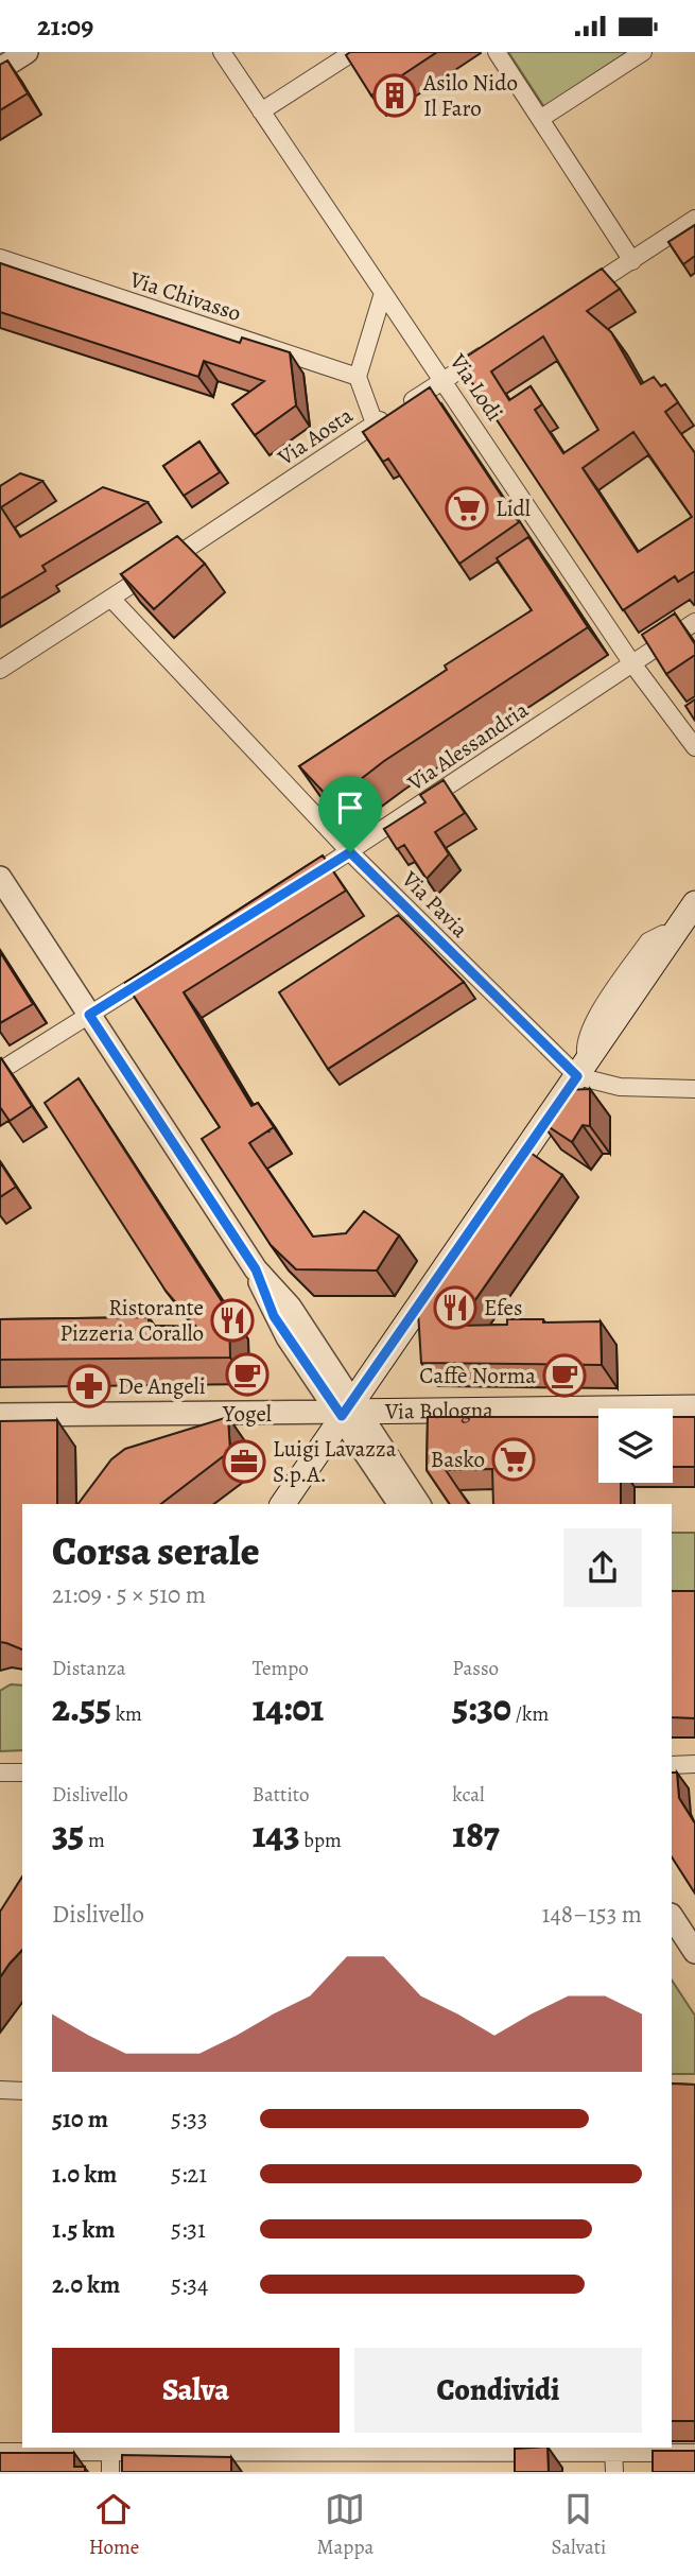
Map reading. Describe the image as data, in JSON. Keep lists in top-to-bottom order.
{
  "streets": {
    "main road": ["Via Bologna"],
    "street": [
      "Via Chivasso",
      "Via Lodi",
      "Via Aosta",
      "Via Alessandria",
      "Via Pavia"
    ]
  },
  "crossings": [
    ["Via Lodi", "Via Aosta"],
    ["Via Lodi", "Via Alessandria"],
    ["Via Aosta", "Via Pavia"],
    ["Via Alessandria", "Via Pavia"]
  ],
  "places": {
    "building": ["Asilo Nido Il Faro"],
    "supermarket": ["Lidl", "Basko"],
    "restaurant": ["Efes", "Ristorante Pizzeria Corallo"],
    "cafe": ["Yogel", "Caffè Norma"],
    "pharmacy": ["De Angeli"],
    "office": ["Luigi Lavazza S.p.A."]
  },
  "page": {
    "status": "21:09",
    "heading": ["Corsa serale", "21:09 · 5 × 510 m"],
    "stats": [
      ["Distanza", "2.55 km"],
      ["Tempo", "14:01"],
      ["Passo", "5:30 /km"],
      ["Dislivello", "35 m"],
      ["Battito", "143 bpm"],
      ["kcal", "187"]
    ],
    "chart": ["Dislivello", "148–153 m"],
    "list": [
      {
        "name": "510 m",
        "note": "5:33"
      },
      {
        "name": "1.0 km",
        "note": "5:21"
      },
      {
        "name": "1.5 km",
        "note": "5:31"
      },
      {
        "name": "2.0 km",
        "note": "5:34"
      }
    ],
    "buttons": ["Salva", "Condividi"],
    "tabs": ["Home", "Mappa", "Salvati"]
  }
}
